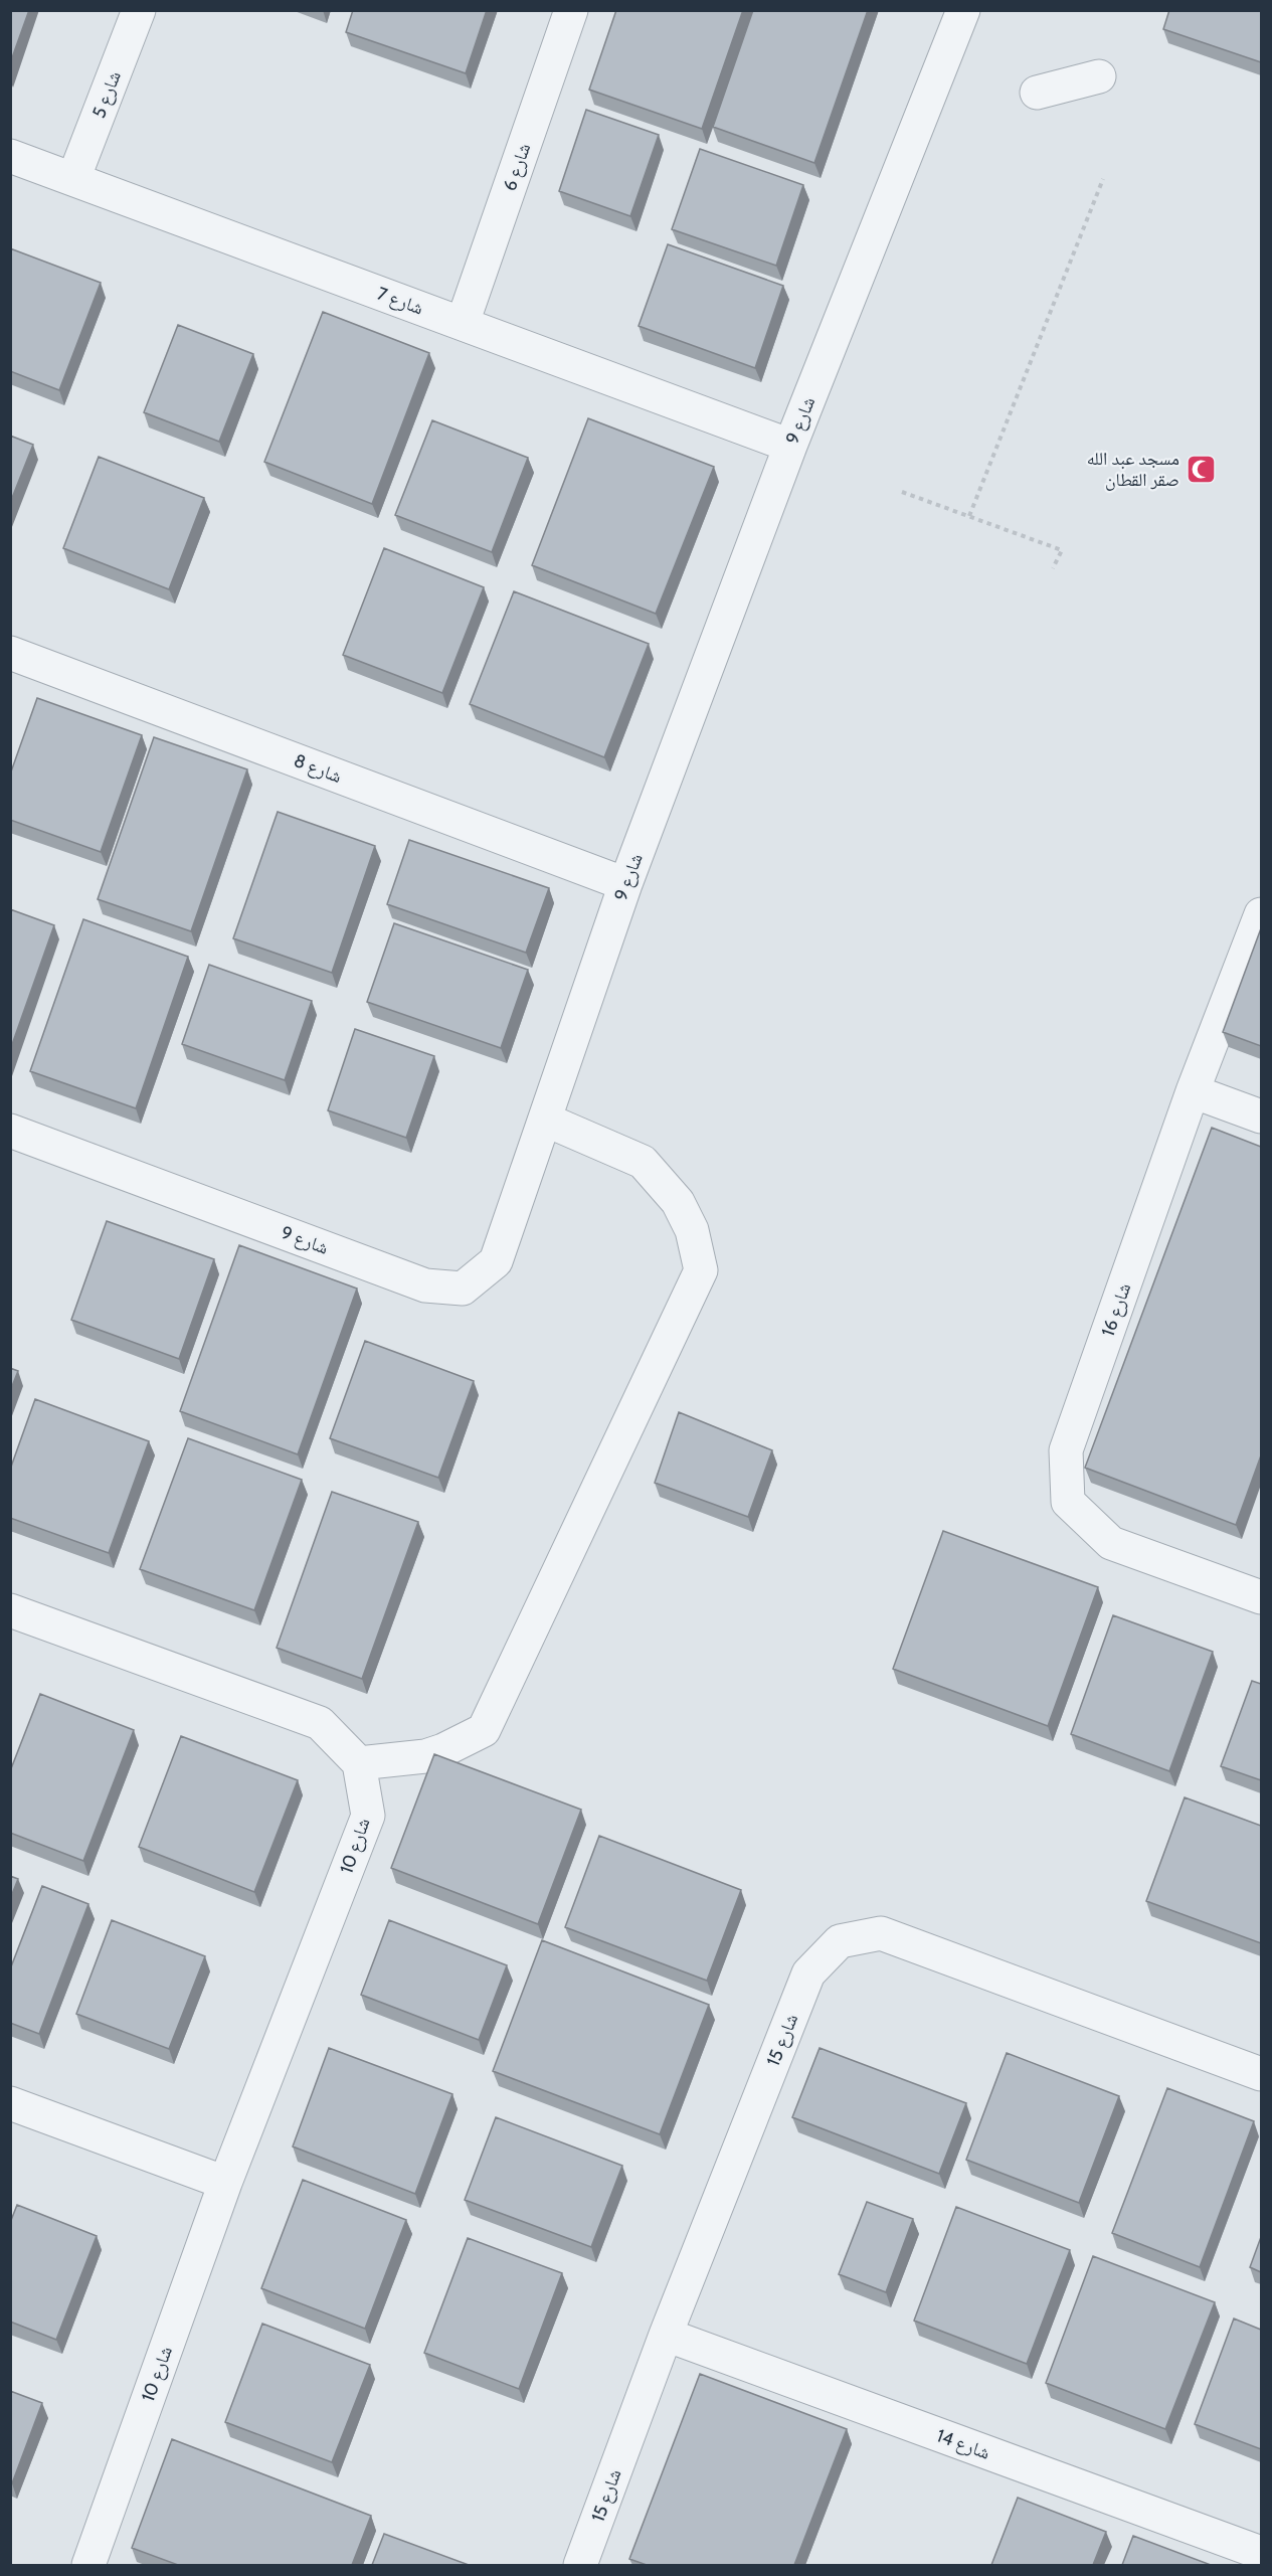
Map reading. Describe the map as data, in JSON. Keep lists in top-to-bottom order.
{
  "streets": {
    "street": [
      "شارع 5",
      "شارع 6",
      "شارع 7",
      "شارع 9",
      "شارع 8",
      "شارع 16",
      "شارع 10",
      "شارع 15",
      "شارع 14"
    ]
  },
  "crossings": [
    ["شارع 5", "شارع 7"],
    ["شارع 6", "شارع 7"],
    ["شارع 7", "شارع 9"],
    ["شارع 9", "شارع 8"],
    ["شارع 15", "شارع 14"]
  ],
  "places": {
    "mosque": ["مسجد عبد الله صقر القطان"]
  }
}
